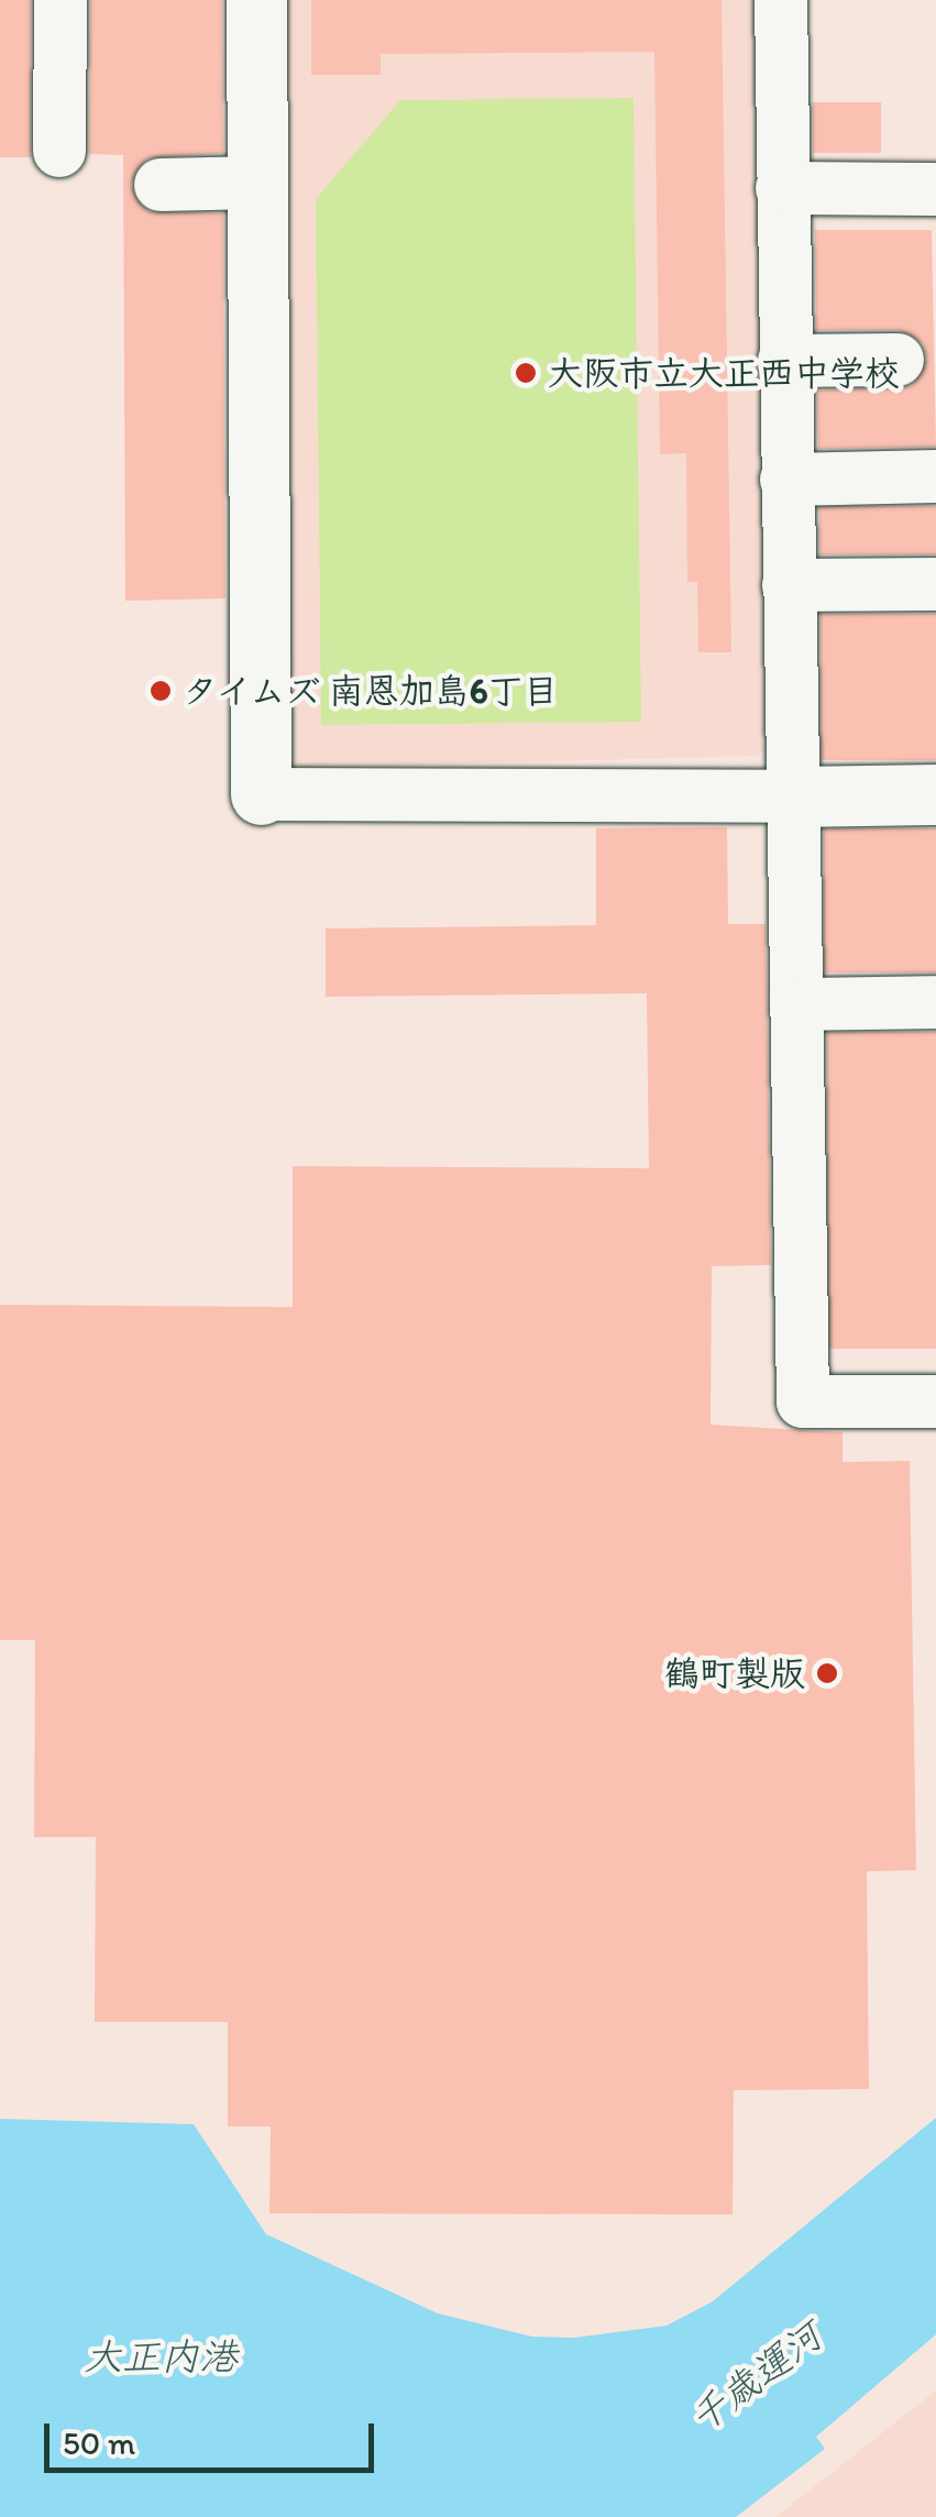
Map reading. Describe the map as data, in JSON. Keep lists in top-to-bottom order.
{
  "water": ["大正内港", "千歳運河"],
  "places": ["大阪市立大正西中学校", "タイムズ 南恩加島6丁目", "鶴町製版"],
  "scale_bar": "50 m"
}
